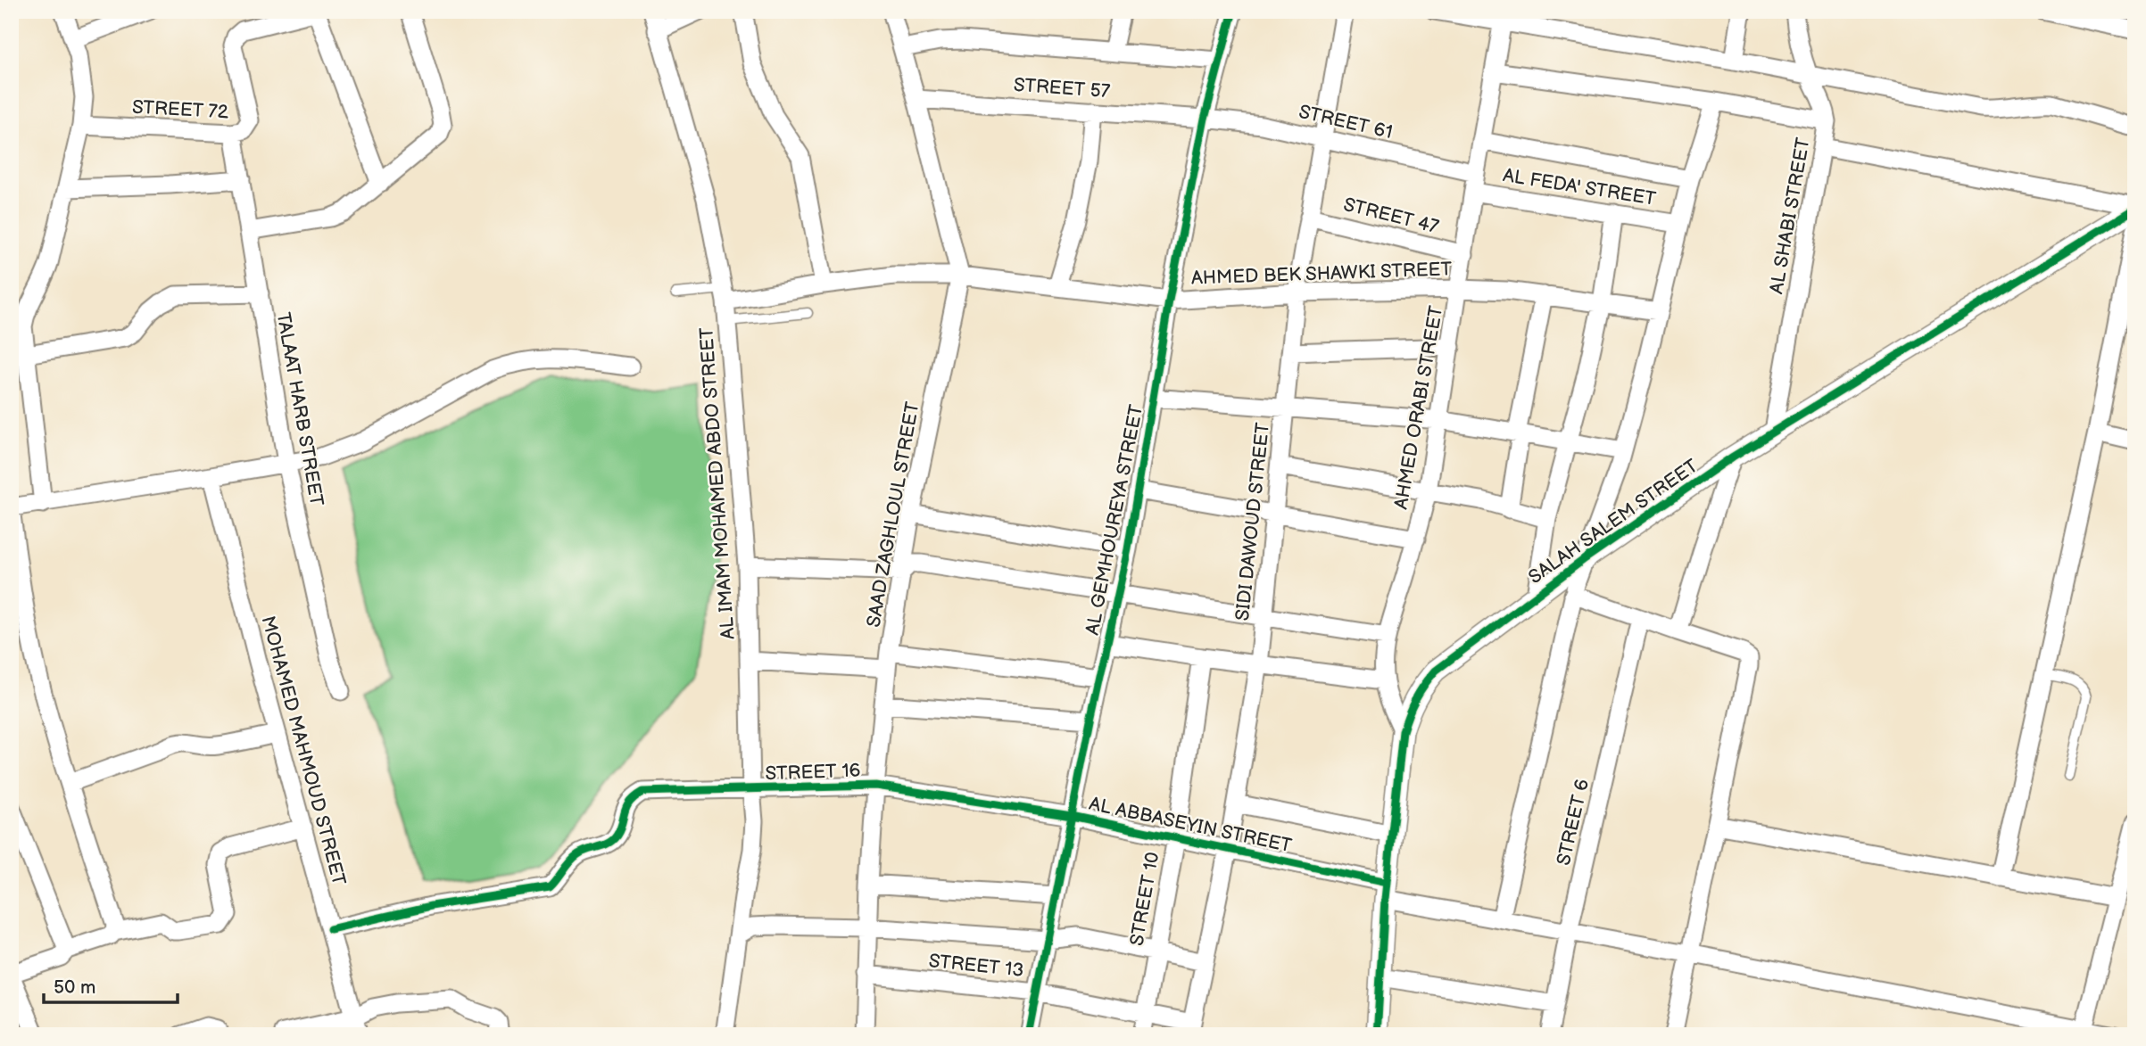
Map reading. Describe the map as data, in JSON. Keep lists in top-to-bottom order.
{
  "streets": {
    "street": [
      "STREET 57",
      "STREET 72",
      "STREET 61",
      "AL FEDA' STREET",
      "STREET 47",
      "AL SHABI STREET",
      "AHMED BEK SHAWKI STREET",
      "AHMED ORABI STREET",
      "TALAAT HARB STREET",
      "AL IMAM MOHAMED ABDO STREET",
      "SAAD ZAGHLOUL STREET",
      "AL GEMHOUREYA STREET",
      "SIDI DAWOUD STREET",
      "SALAH SALEM STREET",
      "MOHAMED MAHMOUD STREET",
      "STREET 16",
      "STREET 6",
      "AL ABBASEYIN STREET",
      "STREET 10",
      "STREET 13"
    ]
  },
  "crossings": [
    ["STREET 57", "STREET 61"],
    ["STREET 57", "SAAD ZAGHLOUL STREET"],
    ["STREET 57", "AL GEMHOUREYA STREET"],
    ["STREET 72", "TALAAT HARB STREET"],
    ["STREET 61", "AHMED ORABI STREET"],
    ["STREET 61", "AL GEMHOUREYA STREET"],
    ["STREET 61", "SIDI DAWOUD STREET"],
    ["AL FEDA' STREET", "AHMED ORABI STREET"],
    ["STREET 47", "AHMED ORABI STREET"],
    ["STREET 47", "SIDI DAWOUD STREET"],
    ["AL SHABI STREET", "SALAH SALEM STREET"],
    ["AHMED BEK SHAWKI STREET", "AHMED ORABI STREET"],
    ["AHMED BEK SHAWKI STREET", "AL IMAM MOHAMED ABDO STREET"],
    ["AHMED BEK SHAWKI STREET", "SAAD ZAGHLOUL STREET"],
    ["AHMED BEK SHAWKI STREET", "AL GEMHOUREYA STREET"],
    ["AHMED BEK SHAWKI STREET", "SIDI DAWOUD STREET"],
    ["AHMED ORABI STREET", "SALAH SALEM STREET"],
    ["AL IMAM MOHAMED ABDO STREET", "STREET 16"],
    ["SAAD ZAGHLOUL STREET", "STREET 16"],
    ["SAAD ZAGHLOUL STREET", "AL ABBASEYIN STREET"],
    ["SAAD ZAGHLOUL STREET", "STREET 13"],
    ["AL GEMHOUREYA STREET", "AL ABBASEYIN STREET"],
    ["AL GEMHOUREYA STREET", "STREET 13"],
    ["SIDI DAWOUD STREET", "AL ABBASEYIN STREET"],
    ["SIDI DAWOUD STREET", "STREET 13"],
    ["SALAH SALEM STREET", "AL ABBASEYIN STREET"],
    ["MOHAMED MAHMOUD STREET", "STREET 16"],
    ["STREET 16", "AL ABBASEYIN STREET"],
    ["STREET 6", "AL ABBASEYIN STREET"],
    ["AL ABBASEYIN STREET", "STREET 10"],
    ["STREET 10", "STREET 13"]
  ],
  "scale_bar": "50 m"
}
